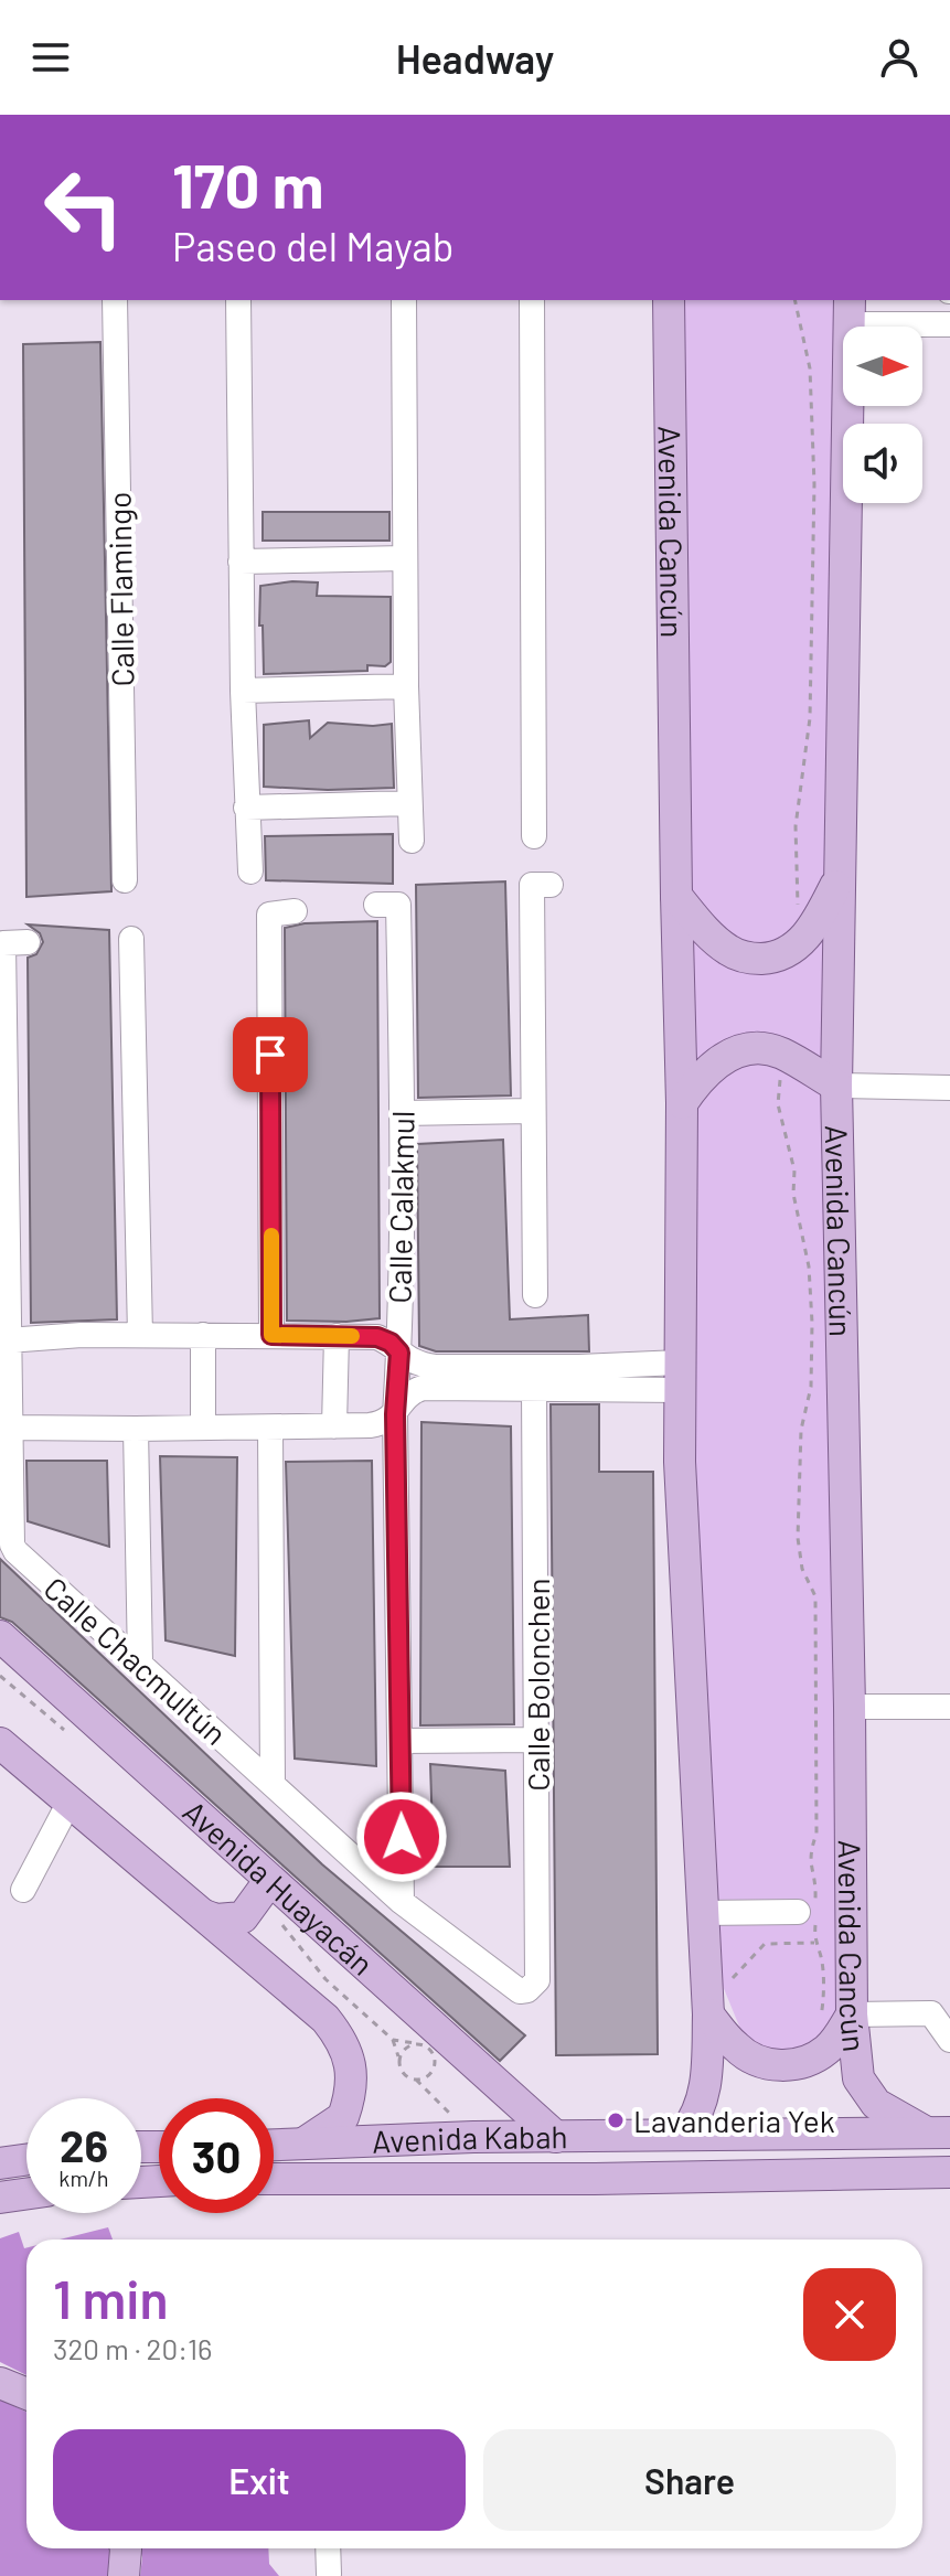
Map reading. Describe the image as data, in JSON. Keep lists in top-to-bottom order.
{
  "streets": {
    "main road": ["Avenida Cancún", "Avenida Huayacán", "Avenida Kabah"],
    "street": [
      "Calle Flamingo",
      "Calle Calakmul",
      "Calle Chacmultún",
      "Calle Bolonchen"
    ]
  },
  "crossings": [
    ["Avenida Cancún", "Avenida Kabah"],
    ["Calle Calakmul", "Calle Chacmultún"],
    ["Calle Chacmultún", "Calle Bolonchen"],
    ["Avenida Huayacán", "Avenida Kabah"]
  ],
  "places": ["Lavanderia Yek"],
  "north": "right",
  "page": {
    "header": "Headway",
    "turn": ["170 m", "Paseo del Mayab"],
    "speed": "26 km/h",
    "limit": "30",
    "heading": ["1 min", "320 m · 20:16"],
    "buttons": ["Exit", "Share"]
  }
}
